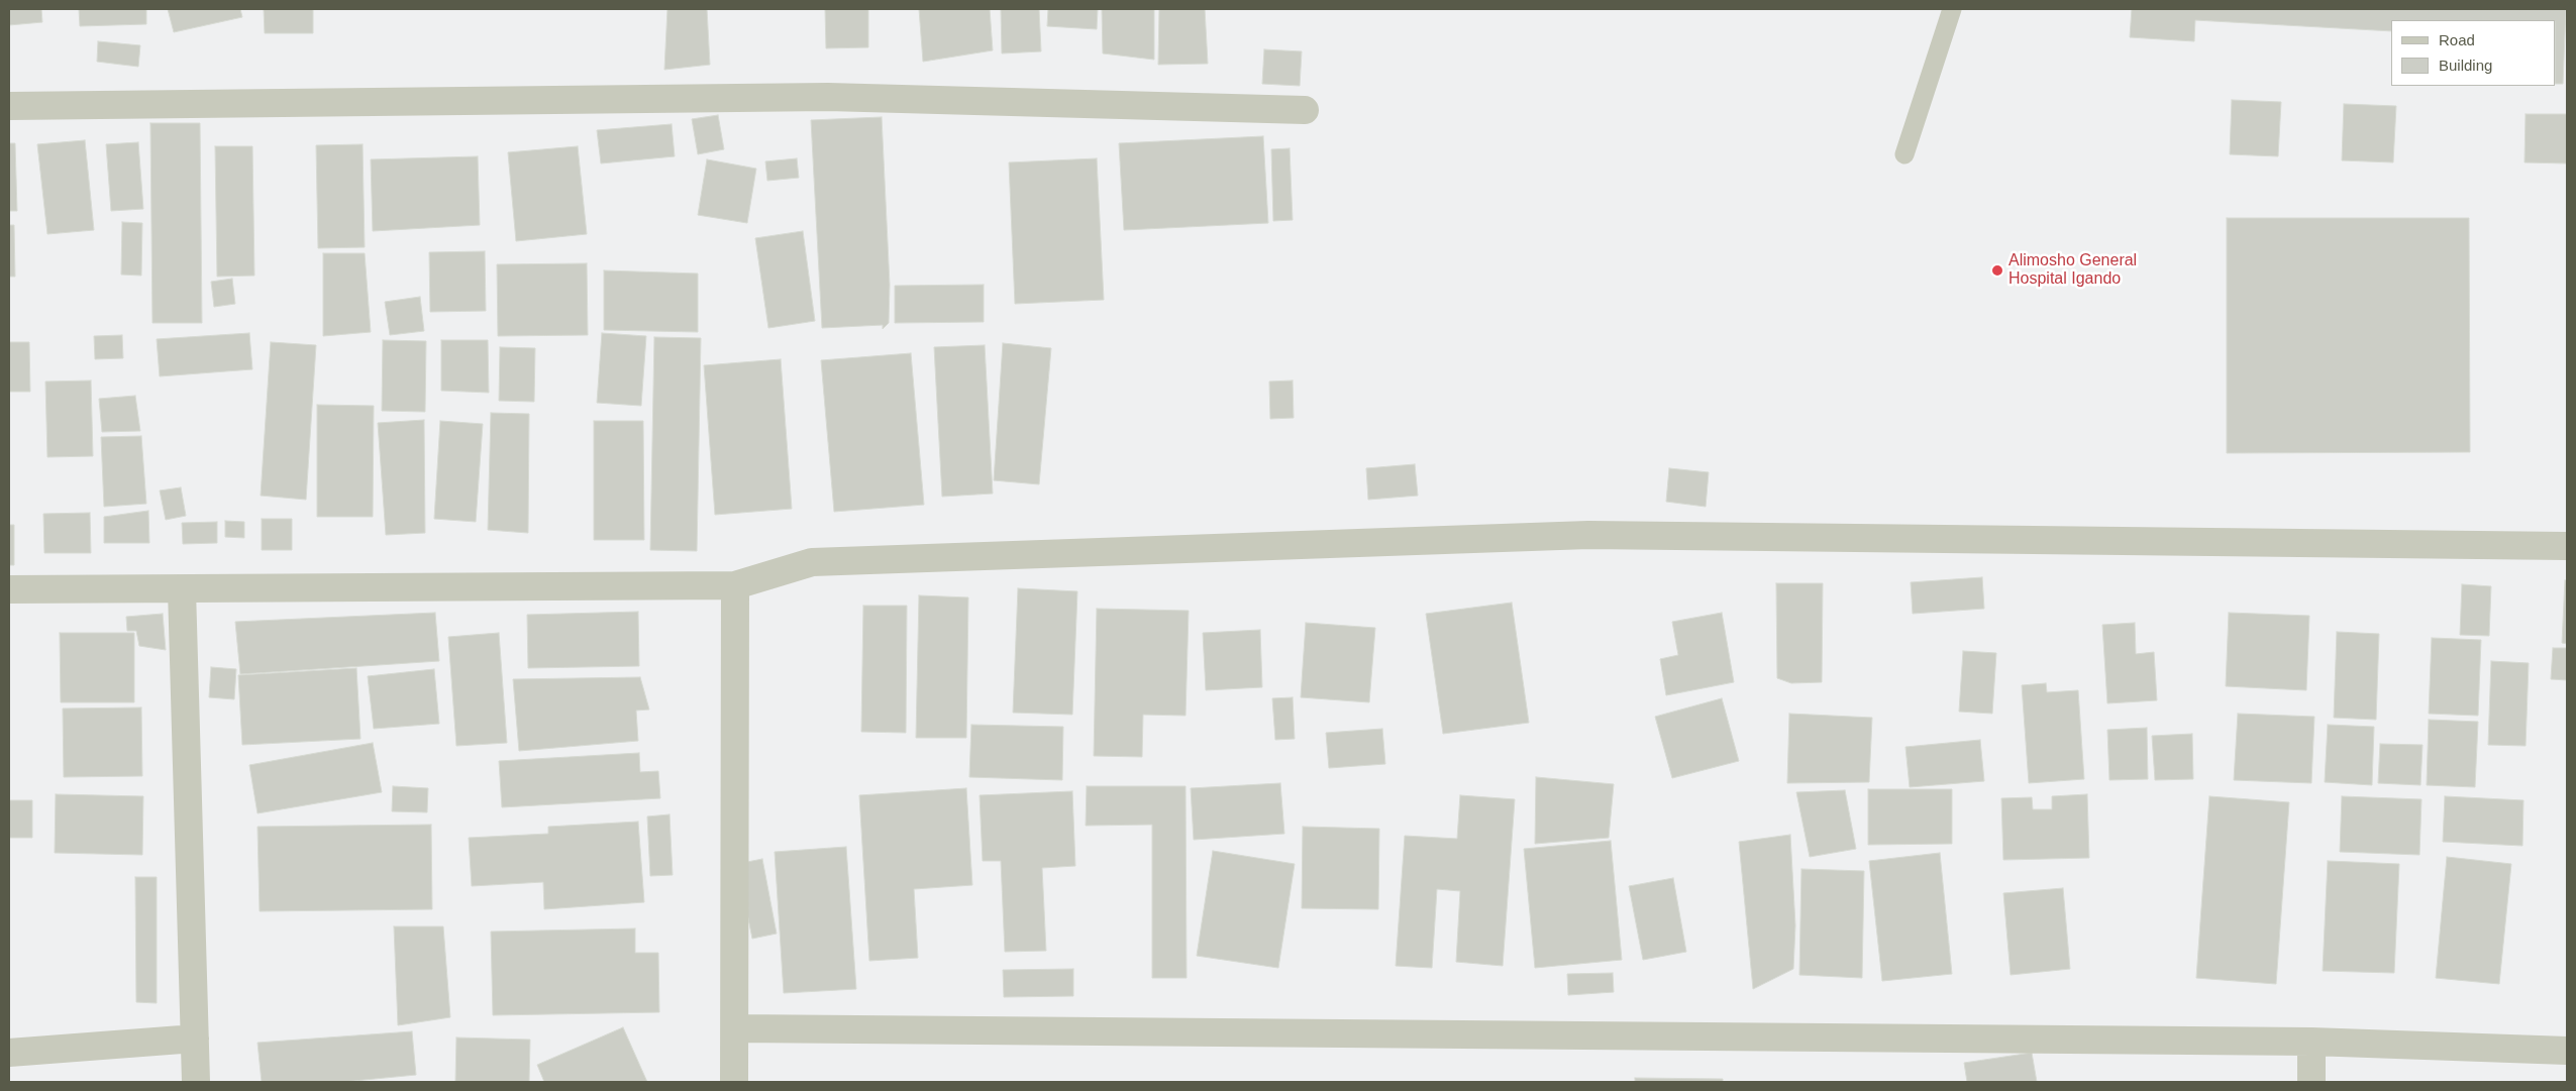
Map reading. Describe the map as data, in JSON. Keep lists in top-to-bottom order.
{
  "places": ["Alimosho General Hospital Igando"],
  "legend": ["Road", "Building"]
}
